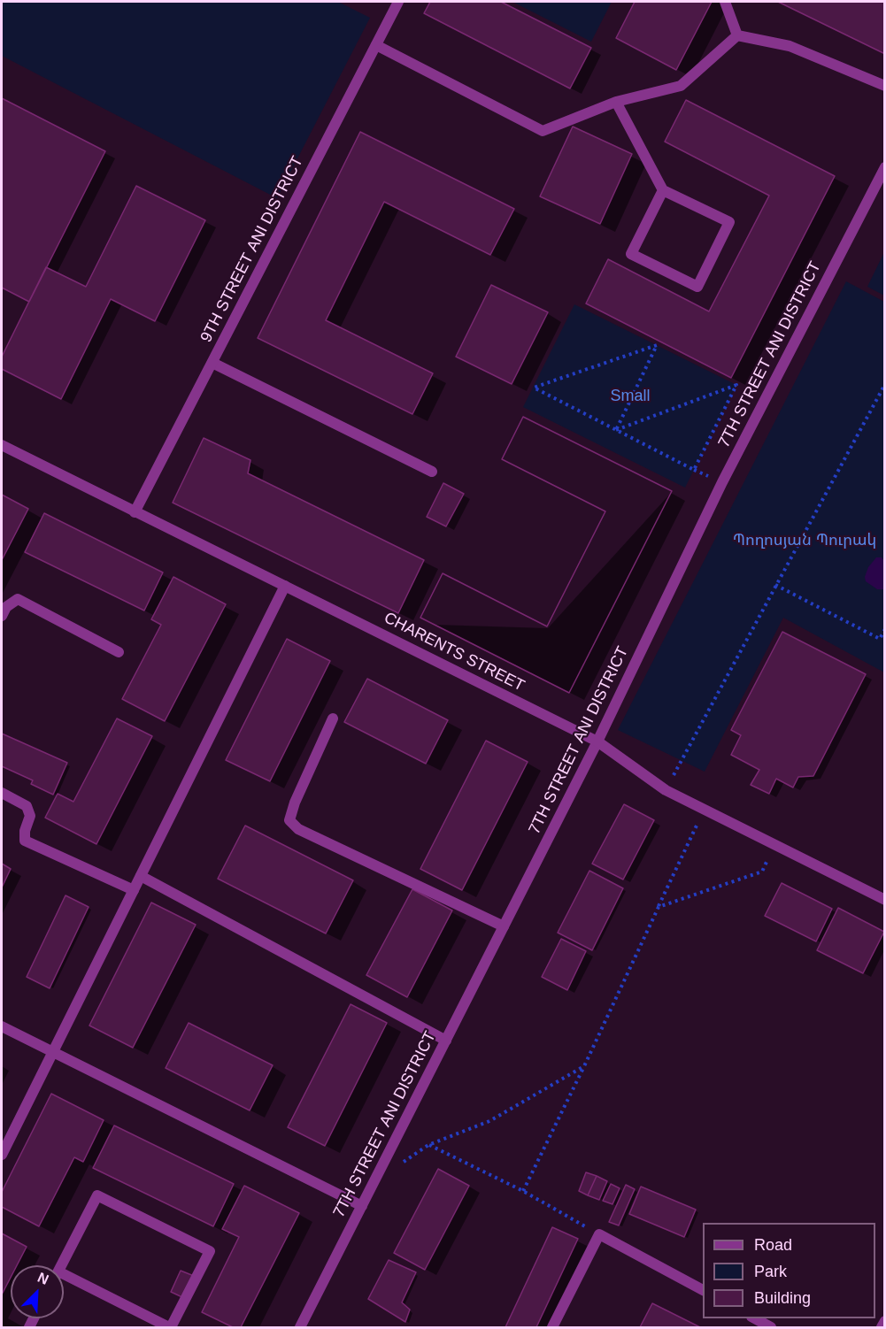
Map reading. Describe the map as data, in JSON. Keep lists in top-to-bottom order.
{
  "streets": {
    "street": ["9TH STREET ANI DISTRICT", "7TH STREET ANI DISTRICT", "CHARENTS STREET"]
  },
  "crossings": [
    ["9TH STREET ANI DISTRICT", "CHARENTS STREET"],
    ["7TH STREET ANI DISTRICT", "CHARENTS STREET"]
  ],
  "parks": ["Small", "Պողոսյան Պուրակ"],
  "legend": ["Road", "Park", "Building"],
  "north": "top right"
}
